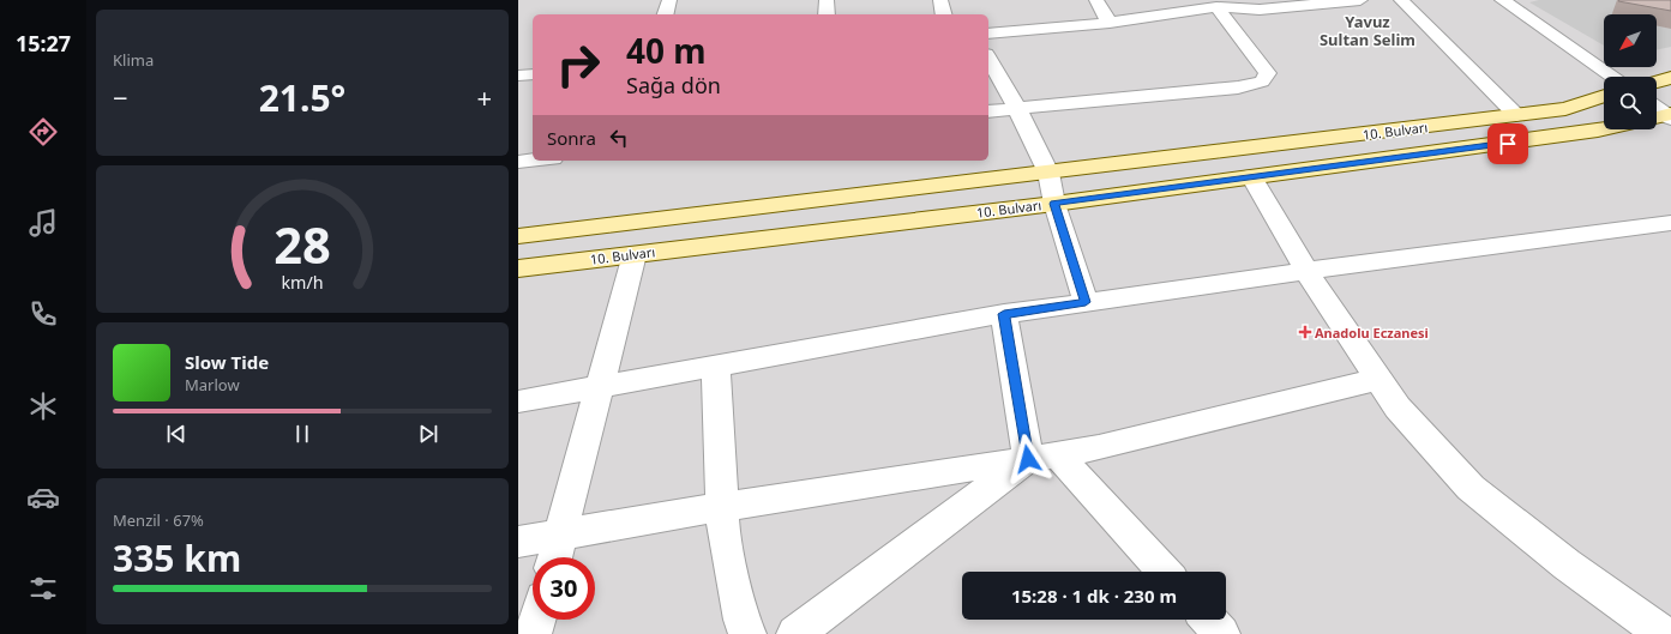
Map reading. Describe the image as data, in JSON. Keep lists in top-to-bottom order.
{
  "streets": {
    "main road": ["10. Bulvarı"]
  },
  "districts": ["Yavuz Sultan Selim"],
  "places": {
    "health": ["Anadolu Eczanesi"]
  },
  "north": "bottom left",
  "page": {
    "tabs": "15:27",
    "tile": [
      "Klima",
      ["Menzil · 67%", "335 km"]
    ],
    "turn": ["40 m", "Sağa dön"],
    "heat": ["−", "21.5°", "+"],
    "then": "Sonra",
    "song": ["Slow Tide", "Marlow"],
    "limit": "30",
    "trip": "15:28 · 1 dk · 230 m",
    "gauge": ["28", "km/h"]
  }
}
